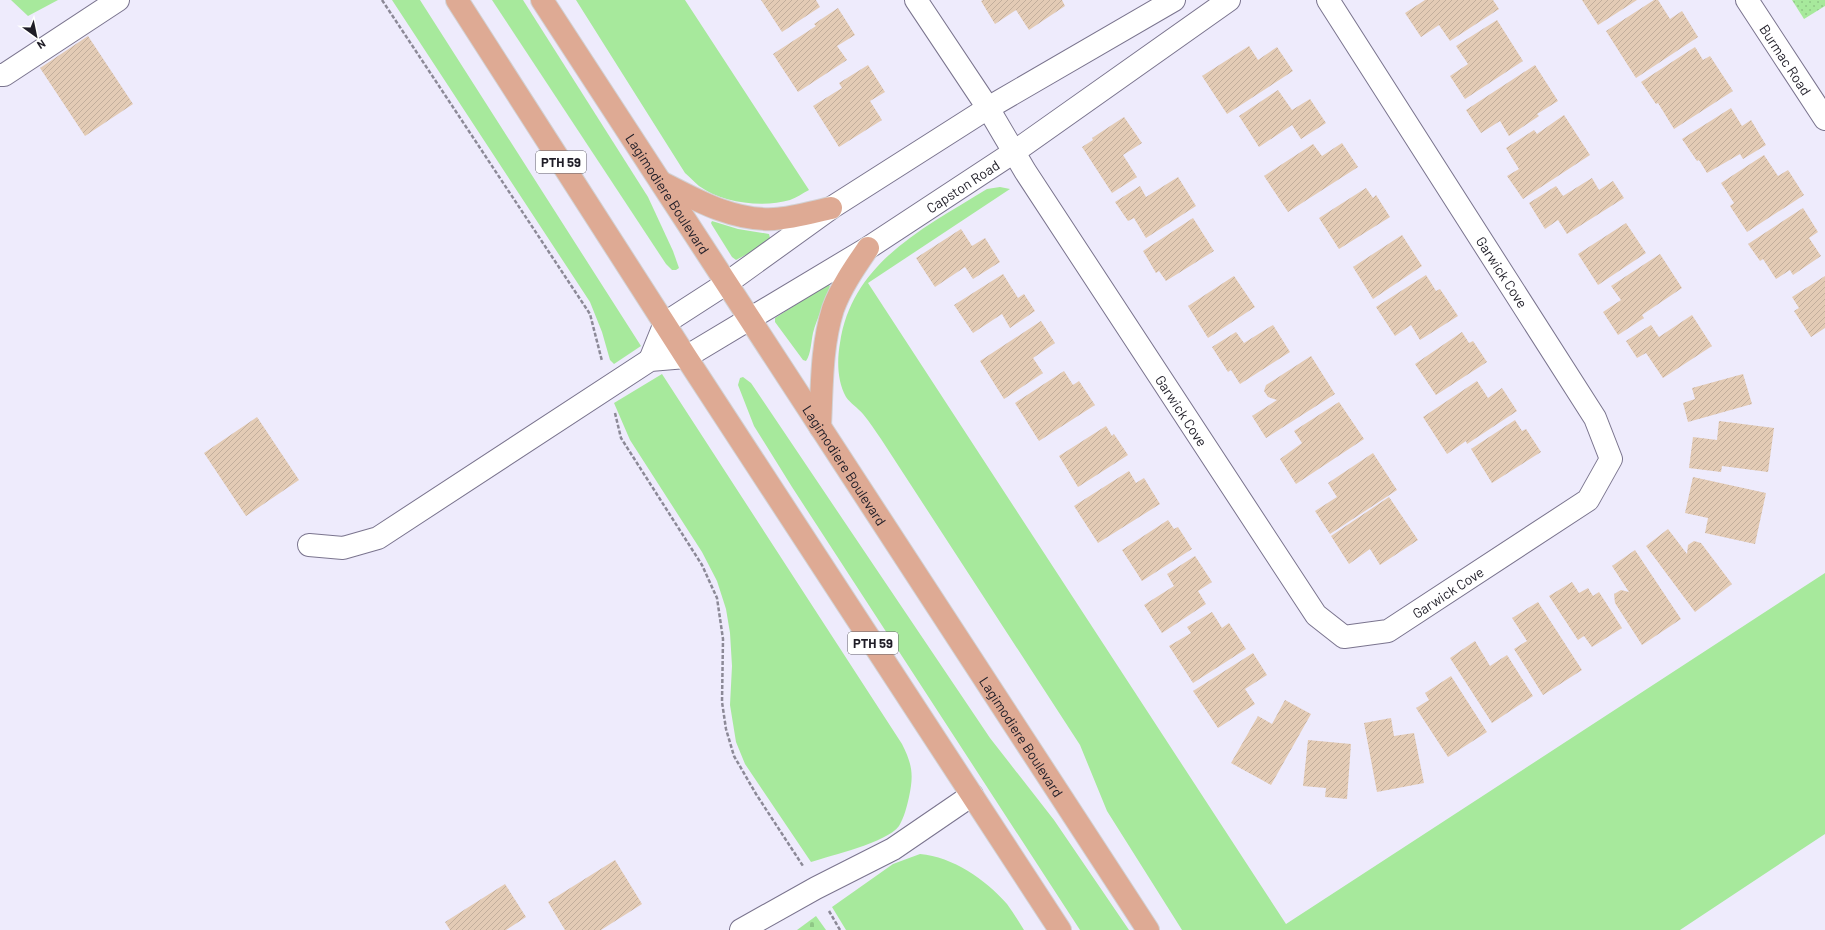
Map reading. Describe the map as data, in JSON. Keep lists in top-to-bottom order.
{
  "streets": {
    "main road": ["PTH 59", "Lagimodiere Boulevard"],
    "street": ["Burmac Road", "Capston Road", "Garwick Cove"]
  },
  "crossings": [
    ["PTH 59", "Capston Road"],
    ["Capston Road", "Lagimodiere Boulevard"],
    ["Capston Road", "Garwick Cove"]
  ],
  "north": "bottom right"
}
